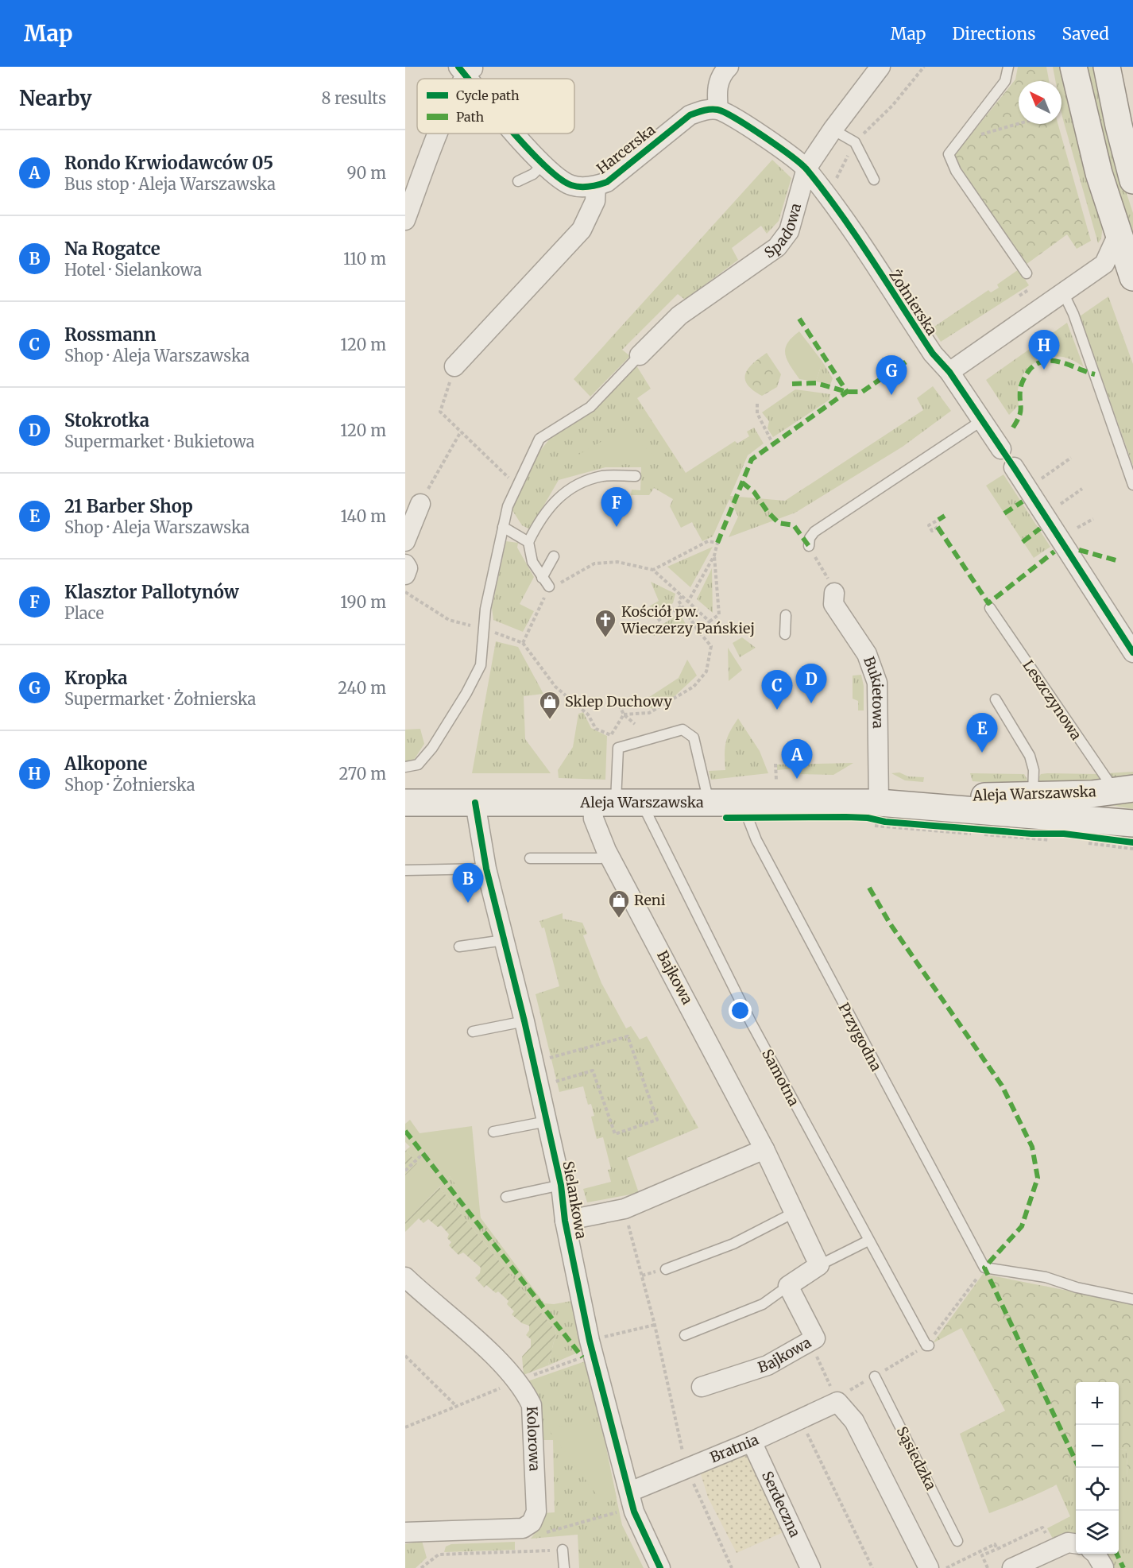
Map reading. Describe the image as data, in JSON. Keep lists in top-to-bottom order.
{
  "streets": {
    "street": [
      "Harcerska",
      "Spadowa",
      "Żołnierska",
      "Bukietowa",
      "Aleja Warszawska",
      "Bajkowa",
      "Sielankowa",
      "Kolorowa",
      "Bratnia",
      "Serdeczna"
    ],
    "lane": [
      "Leszczynowa",
      "Przygodna",
      "Samotna",
      "Sąsiedzka"
    ]
  },
  "crossings": [
    ["Spadowa", "Żołnierska"],
    ["Bukietowa", "Aleja Warszawska"],
    ["Leszczynowa", "Aleja Warszawska"],
    ["Aleja Warszawska", "Bajkowa"],
    ["Aleja Warszawska", "Przygodna"],
    ["Aleja Warszawska", "Samotna"],
    ["Aleja Warszawska", "Sielankowa"],
    ["Sielankowa", "Bratnia"],
    ["Bratnia", "Serdeczna"]
  ],
  "places": {
    "church": ["Kościół pw. Wieczerzy Pańskiej"],
    "shop": ["Sklep Duchowy", "Reni"]
  },
  "legend": ["Cycle path", "Path"],
  "north": "top left",
  "page": {
    "header": "Map",
    "nav": ["Map", "Directions", "Saved"],
    "heading": ["Nearby", "8 results"],
    "list": [
      {
        "mark": "A",
        "name": "Rondo Krwiodawców 05",
        "note": "Bus stop · Aleja Warszawska",
        "value": "90 m"
      },
      {
        "mark": "B",
        "name": "Na Rogatce",
        "note": "Hotel · Sielankowa",
        "value": "110 m"
      },
      {
        "mark": "C",
        "name": "Rossmann",
        "note": "Shop · Aleja Warszawska",
        "value": "120 m"
      },
      {
        "mark": "D",
        "name": "Stokrotka",
        "note": "Supermarket · Bukietowa",
        "value": "120 m"
      },
      {
        "mark": "E",
        "name": "21 Barber Shop",
        "note": "Shop · Aleja Warszawska",
        "value": "140 m"
      },
      {
        "mark": "F",
        "name": "Klasztor Pallotynów",
        "note": "Place",
        "value": "190 m"
      },
      {
        "mark": "G",
        "name": "Kropka",
        "note": "Supermarket · Żołnierska",
        "value": "240 m"
      },
      {
        "mark": "H",
        "name": "Alkopone",
        "note": "Shop · Żołnierska",
        "value": "270 m"
      }
    ],
    "pins": [
      "H",
      "G",
      "F",
      "D",
      "C",
      "E",
      "A",
      "B"
    ],
    "map_buttons": ["+", "−"]
  }
}
